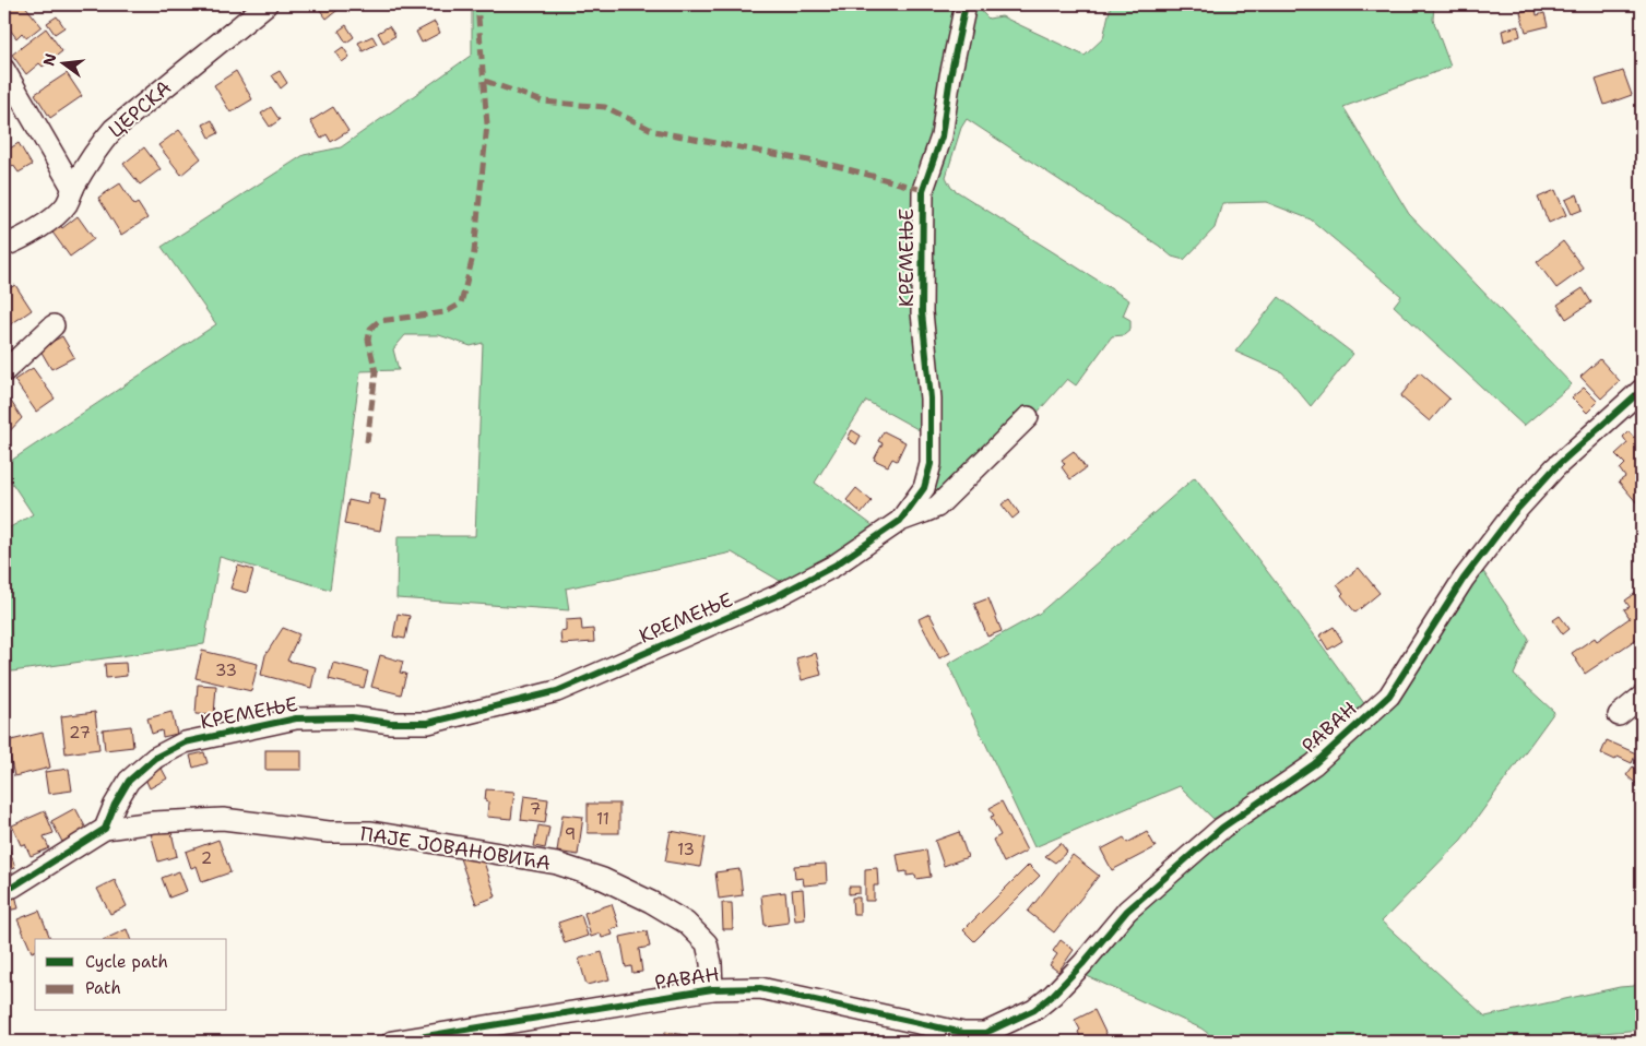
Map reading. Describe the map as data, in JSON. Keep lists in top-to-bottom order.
{
  "streets": {
    "street": [
      "ЦЕРСКА",
      "КРЕМЕЊЕ",
      "РАВАН",
      "ПАЈЕ ЈОВАНОВИЋА"
    ]
  },
  "crossings": [
    ["КРЕМЕЊЕ", "ПАЈЕ ЈОВАНОВИЋА"],
    ["РАВАН", "ПАЈЕ ЈОВАНОВИЋА"]
  ],
  "house_numbers": [
    "33",
    "27",
    "7",
    "11",
    "9",
    "13",
    "2"
  ],
  "legend": ["Cycle path", "Path"],
  "north": "left"
}
